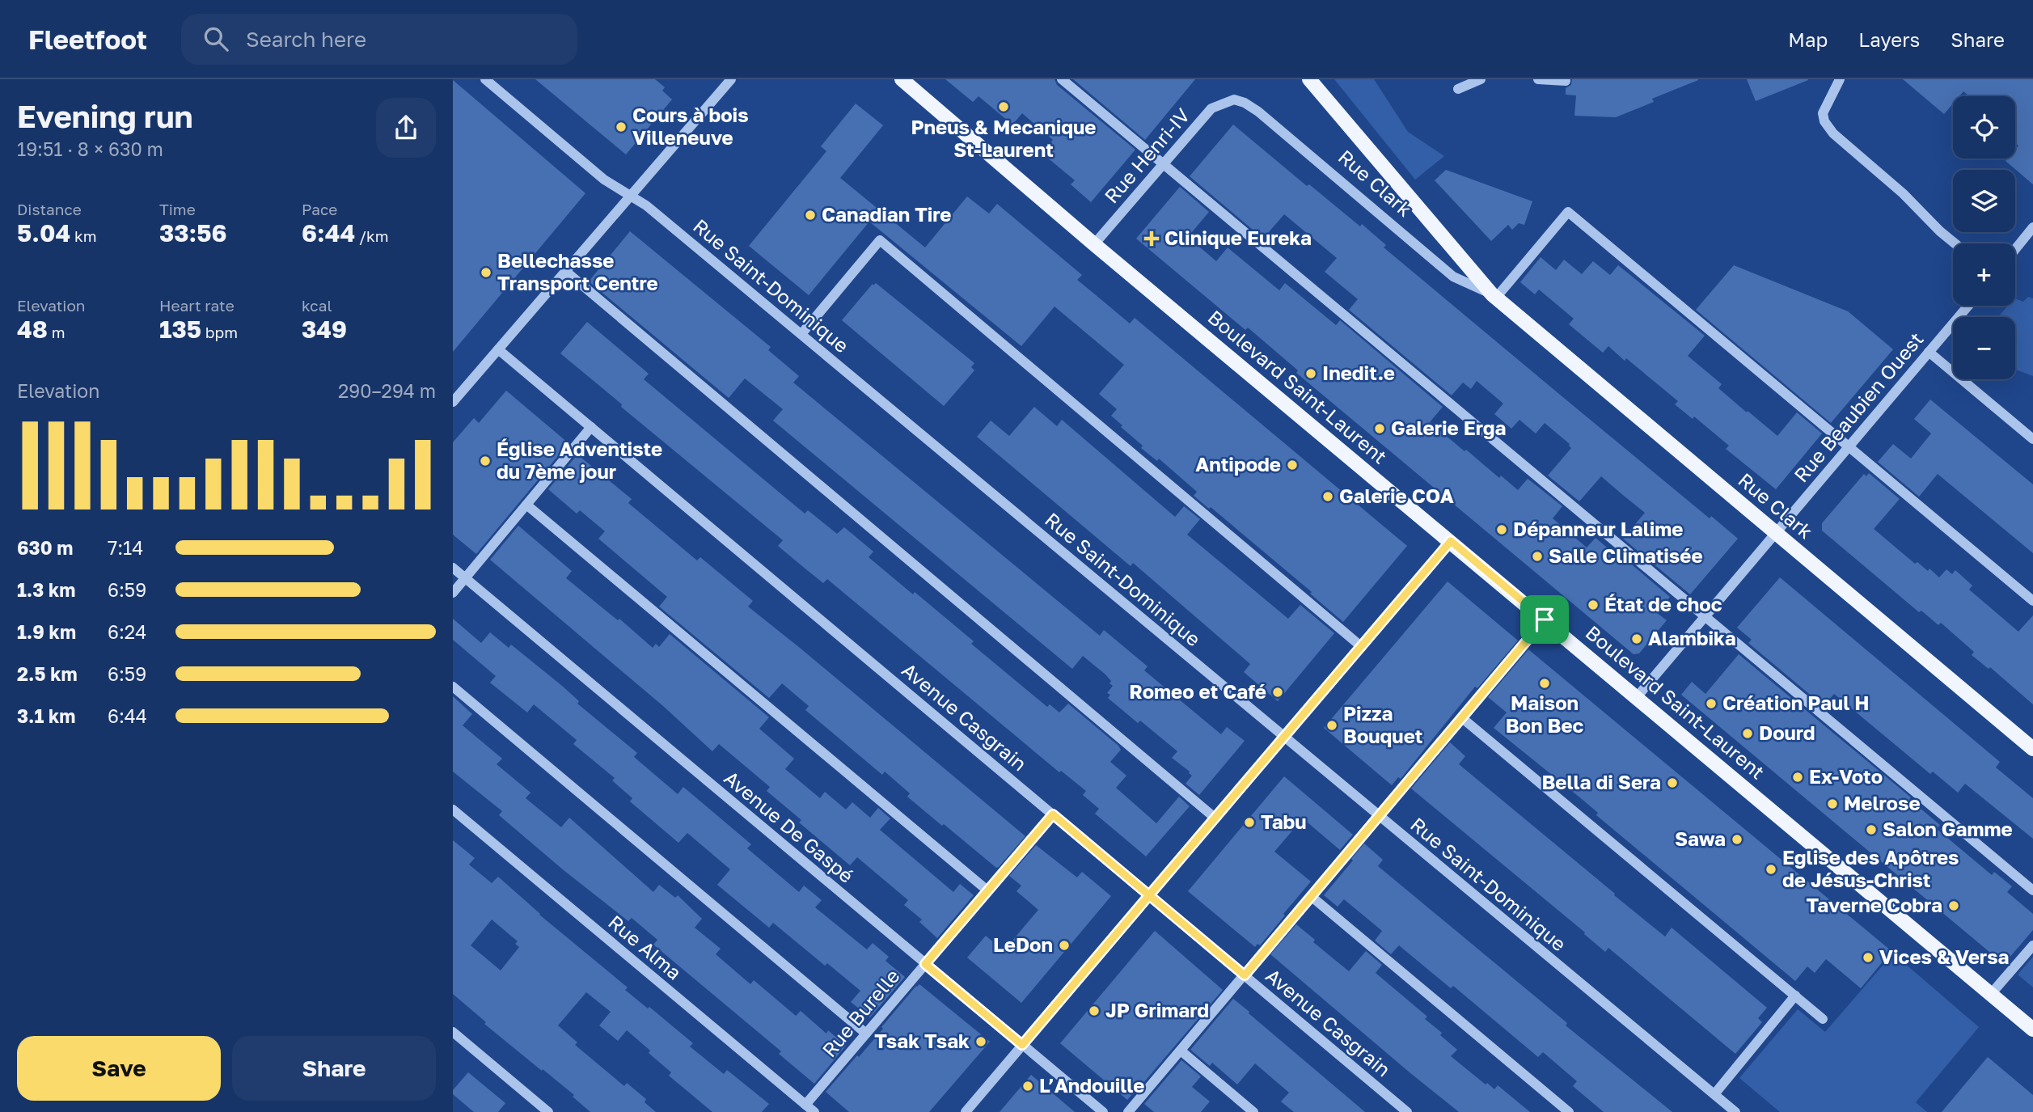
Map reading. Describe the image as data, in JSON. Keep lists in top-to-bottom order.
{
  "streets": {
    "main road": ["Rue Clark", "Boulevard Saint-Laurent"],
    "street": [
      "Rue Henri-IV",
      "Rue Saint-Dominique",
      "Rue Beaubien Ouest",
      "Avenue Casgrain",
      "Avenue De Gaspé",
      "Rue Alma",
      "Rue Burelle"
    ]
  },
  "crossings": [
    ["Rue Henri-IV", "Rue Clark"],
    ["Rue Henri-IV", "Boulevard Saint-Laurent"],
    ["Rue Clark", "Rue Beaubien Ouest"],
    ["Boulevard Saint-Laurent", "Rue Beaubien Ouest"],
    ["Avenue Casgrain", "Rue Burelle"],
    ["Avenue De Gaspé", "Rue Burelle"],
    ["Rue Alma", "Rue Burelle"]
  ],
  "places": {
    "other": [
      "Pneus & Mecanique St-Laurent",
      "Cours à bois Villeneuve",
      "Canadian Tire",
      "Bellechasse Transport Centre",
      "Inedit.e",
      "Galerie Erga",
      "Église Adventiste du 7ème jour",
      "Antipode",
      "Galerie COA",
      "Dépanneur Lalime",
      "Salle Climatisée",
      "État de choc",
      "Alambika",
      "Maison Bon Bec",
      "Romeo et Café",
      "Création Paul H",
      "Pizza Bouquet",
      "Dourd",
      "Ex-Voto",
      "Bella di Sera",
      "Melrose",
      "Tabu",
      "Salon Gamme",
      "Sawa",
      "Eglise des Apôtres de Jésus-Christ",
      "Taverne Cobra",
      "LeDon",
      "Vices & Versa",
      "JP Grimard",
      "Tsak Tsak",
      "L’Andouille"
    ],
    "health": ["Clinique Eureka"]
  },
  "page": {
    "header": "Fleetfoot",
    "search": "Search here",
    "nav": ["Map", "Layers", "Share"],
    "heading": ["Evening run", "19:51 · 8 × 630 m"],
    "map_buttons": ["+", "−"],
    "stats": [
      ["Distance", "5.04 km"],
      ["Time", "33:56"],
      ["Pace", "6:44 /km"],
      ["Elevation", "48 m"],
      ["Heart rate", "135 bpm"],
      ["kcal", "349"]
    ],
    "chart": ["Elevation", "290–294 m"],
    "list": [
      {
        "name": "630 m",
        "note": "7:14"
      },
      {
        "name": "1.3 km",
        "note": "6:59"
      },
      {
        "name": "1.9 km",
        "note": "6:24"
      },
      {
        "name": "2.5 km",
        "note": "6:59"
      },
      {
        "name": "3.1 km",
        "note": "6:44"
      }
    ],
    "buttons": ["Save", "Share"]
  }
}
